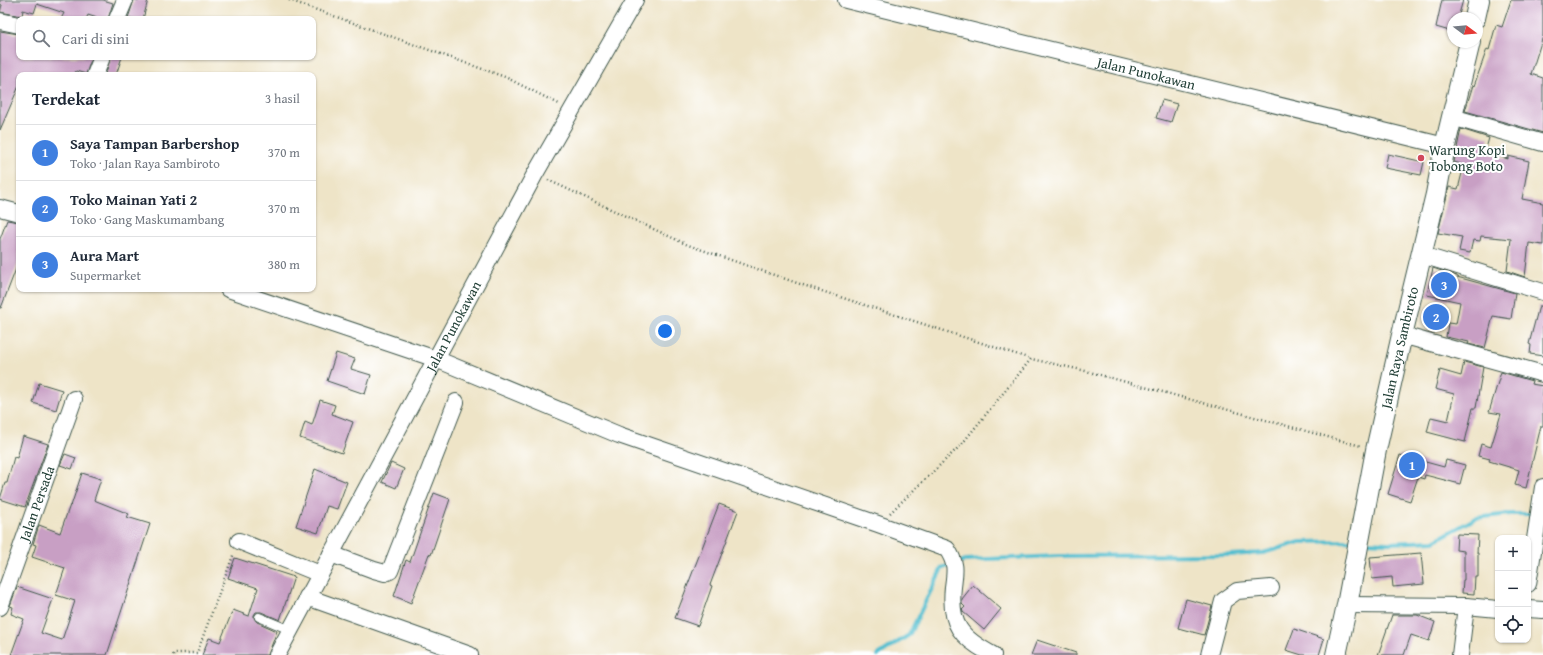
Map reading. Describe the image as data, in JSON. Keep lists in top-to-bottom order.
{
  "streets": {
    "street": ["Jalan Punokawan", "Jalan Raya Sambiroto", "Jalan Persada"]
  },
  "crossings": [
    ["Jalan Punokawan", "Jalan Raya Sambiroto"]
  ],
  "places": ["Warung Kopi Tobong Boto"],
  "north": "right",
  "page": {
    "search": "Cari di sini",
    "heading": ["Terdekat", "3 hasil"],
    "list": [
      {
        "mark": "1",
        "name": "Saya Tampan Barbershop",
        "note": "Toko · Jalan Raya Sambiroto",
        "value": "370 m"
      },
      {
        "mark": "2",
        "name": "Toko Mainan Yati 2",
        "note": "Toko · Gang Maskumambang",
        "value": "370 m"
      },
      {
        "mark": "3",
        "name": "Aura Mart",
        "note": "Supermarket",
        "value": "380 m"
      }
    ],
    "pins": ["3", "2", "1"],
    "map_buttons": ["+", "−"]
  }
}
